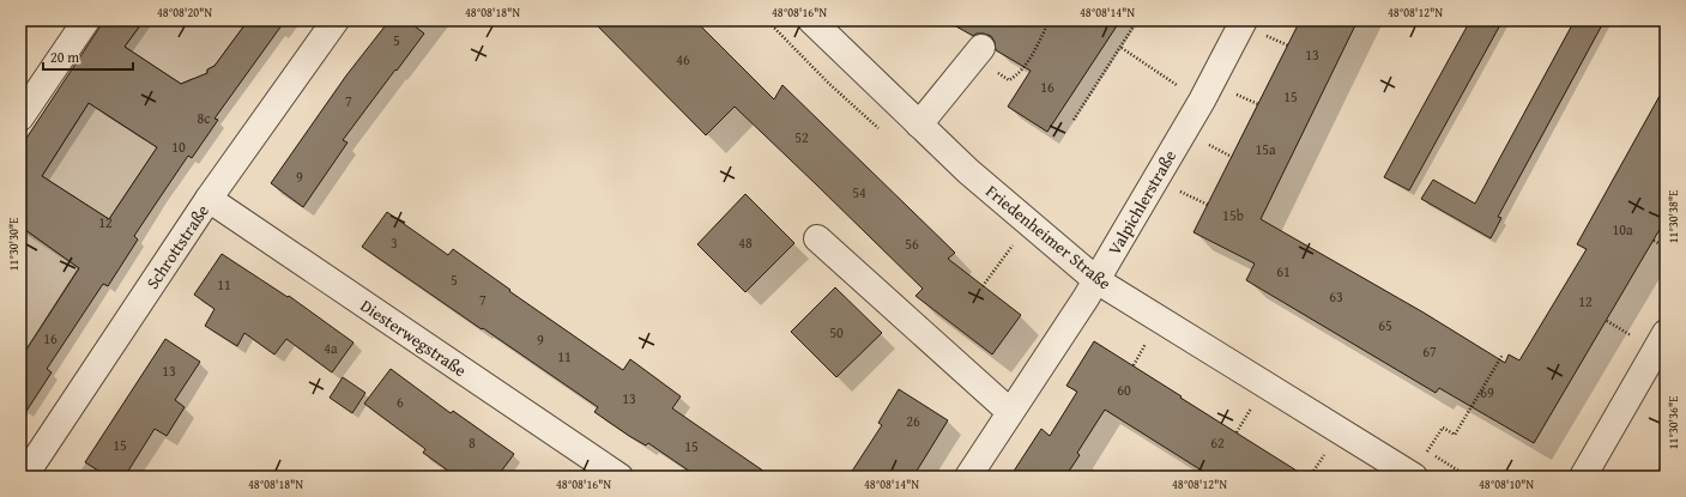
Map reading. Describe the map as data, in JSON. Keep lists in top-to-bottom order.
{
  "streets": {
    "street": [
      "Valpichlerstraße",
      "Friedenheimer Straße",
      "Schrottstraße",
      "Diesterwegstraße"
    ]
  },
  "crossings": [
    ["Valpichlerstraße", "Friedenheimer Straße"],
    ["Schrottstraße", "Diesterwegstraße"]
  ],
  "house_numbers": [
    "5",
    "13",
    "46",
    "16",
    "15",
    "7",
    "8c",
    "52",
    "10",
    "15a",
    "9",
    "54",
    "15b",
    "12",
    "10a",
    "3",
    "48",
    "56",
    "61",
    "5",
    "11",
    "63",
    "7",
    "12",
    "65",
    "50",
    "16",
    "9",
    "4a",
    "67",
    "11",
    "13",
    "60",
    "69",
    "13",
    "6",
    "26",
    "8",
    "62",
    "15",
    "15"
  ],
  "scale_bar": "20 m",
  "coordinates": [
    "48°08'20\"N",
    "48°08'18\"N",
    "48°08'16\"N",
    "48°08'14\"N",
    "48°08'12\"N",
    "11°30'38\"E",
    "11°30'30\"E",
    "11°30'36\"E",
    "48°08'10\"N"
  ]
}
